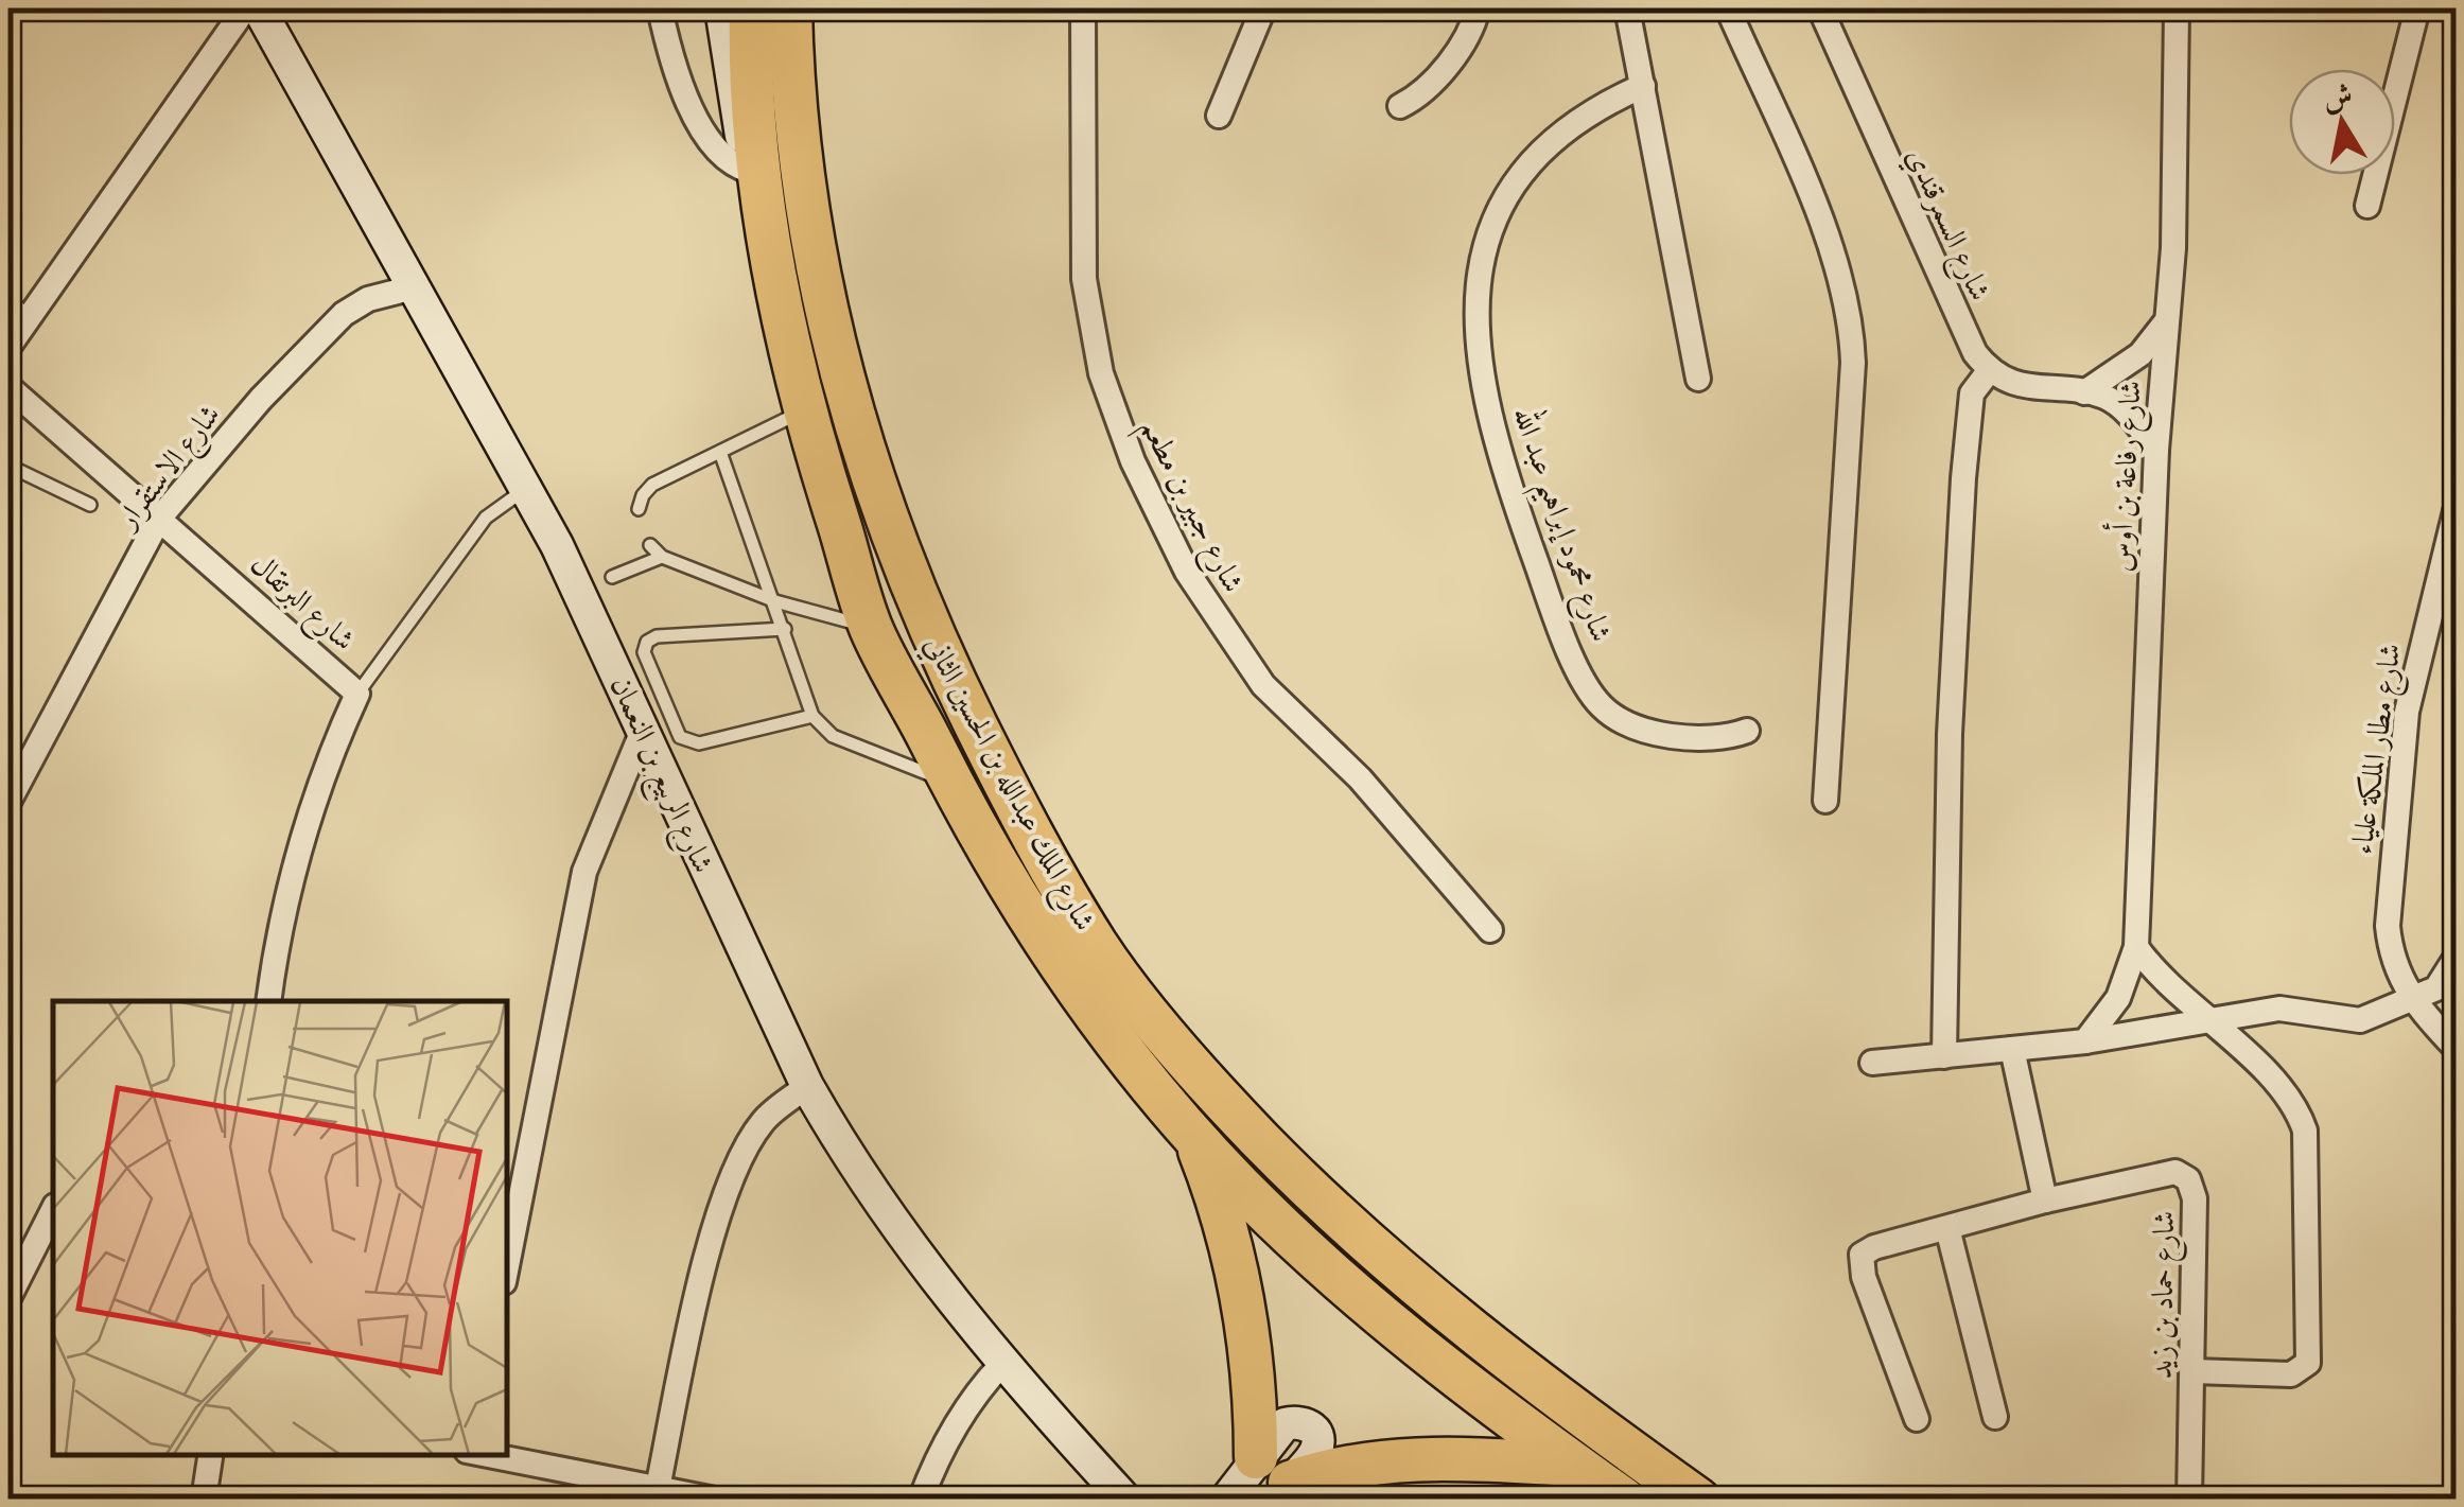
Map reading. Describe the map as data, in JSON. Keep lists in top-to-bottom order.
{
  "streets": {
    "highway": ["شارع الملك عبدالله بن الحسين الثاني"],
    "street": [
      "شارع السمرقندي",
      "شارع الاستقرار",
      "شارع رفاعة بن أوس",
      "شارع جبير بن مطعم",
      "شارع محمود إبراهيم عبد الله",
      "شارع البرتقال",
      "شارع مطار الملكة علياء",
      "شارع الربيع بن النعمان",
      "شارع حماد بن زيد"
    ]
  },
  "crossings": [
    ["شارع الاستقرار", "شارع البرتقال"],
    ["شارع الاستقرار", "شارع الربيع بن النعمان"]
  ],
  "north": "top"
}
